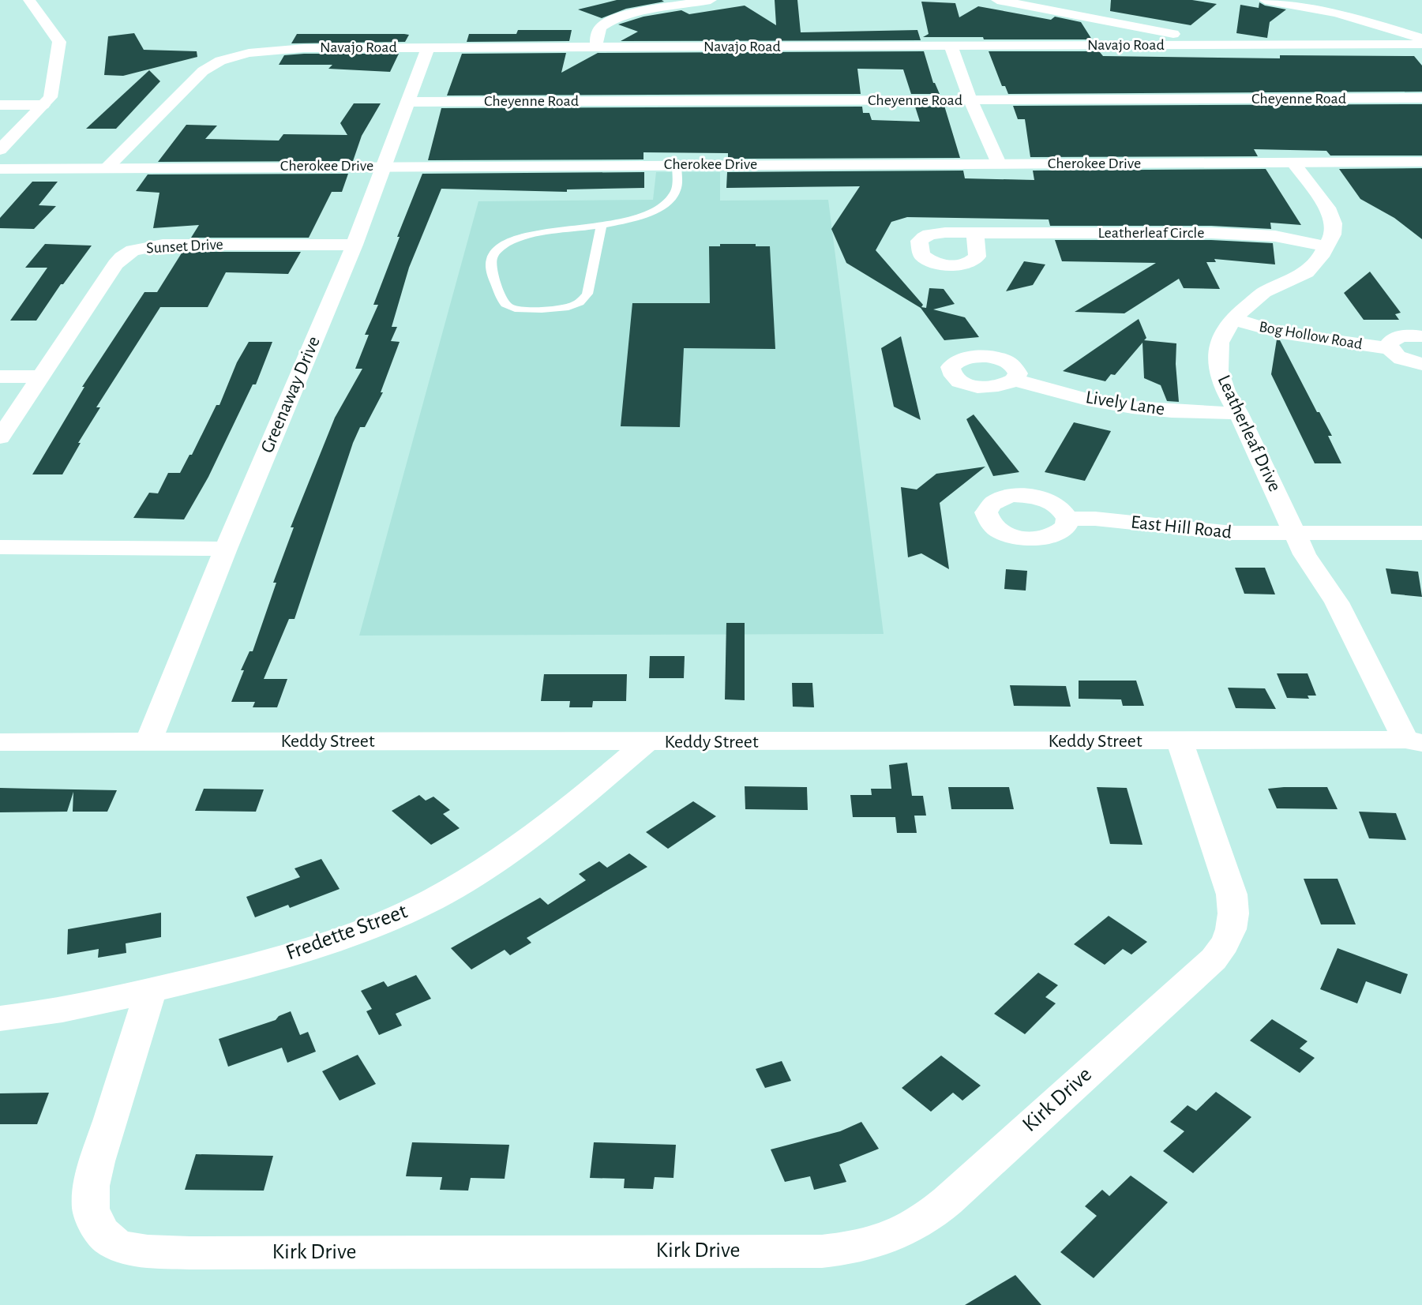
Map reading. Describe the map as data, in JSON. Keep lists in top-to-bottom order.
{
  "streets": {
    "street": [
      "Navajo Road",
      "Cheyenne Road",
      "Cherokee Drive",
      "Leatherleaf Circle",
      "Sunset Drive",
      "Bog Hollow Road",
      "Greenaway Drive",
      "Lively Lane",
      "Leatherleaf Drive",
      "East Hill Road",
      "Keddy Street",
      "Fredette Street",
      "Kirk Drive"
    ]
  },
  "crossings": [
    ["Navajo Road", "Cherokee Drive"],
    ["Navajo Road", "Greenaway Drive"],
    ["Cheyenne Road", "Greenaway Drive"],
    ["Cherokee Drive", "Greenaway Drive"],
    ["Cherokee Drive", "Leatherleaf Drive"],
    ["Leatherleaf Circle", "Leatherleaf Drive"],
    ["Sunset Drive", "Greenaway Drive"],
    ["Bog Hollow Road", "Leatherleaf Drive"],
    ["Greenaway Drive", "Keddy Street"],
    ["Lively Lane", "Leatherleaf Drive"],
    ["Leatherleaf Drive", "East Hill Road"],
    ["Leatherleaf Drive", "Keddy Street"],
    ["Keddy Street", "Fredette Street"],
    ["Keddy Street", "Kirk Drive"],
    ["Fredette Street", "Kirk Drive"]
  ]
}
